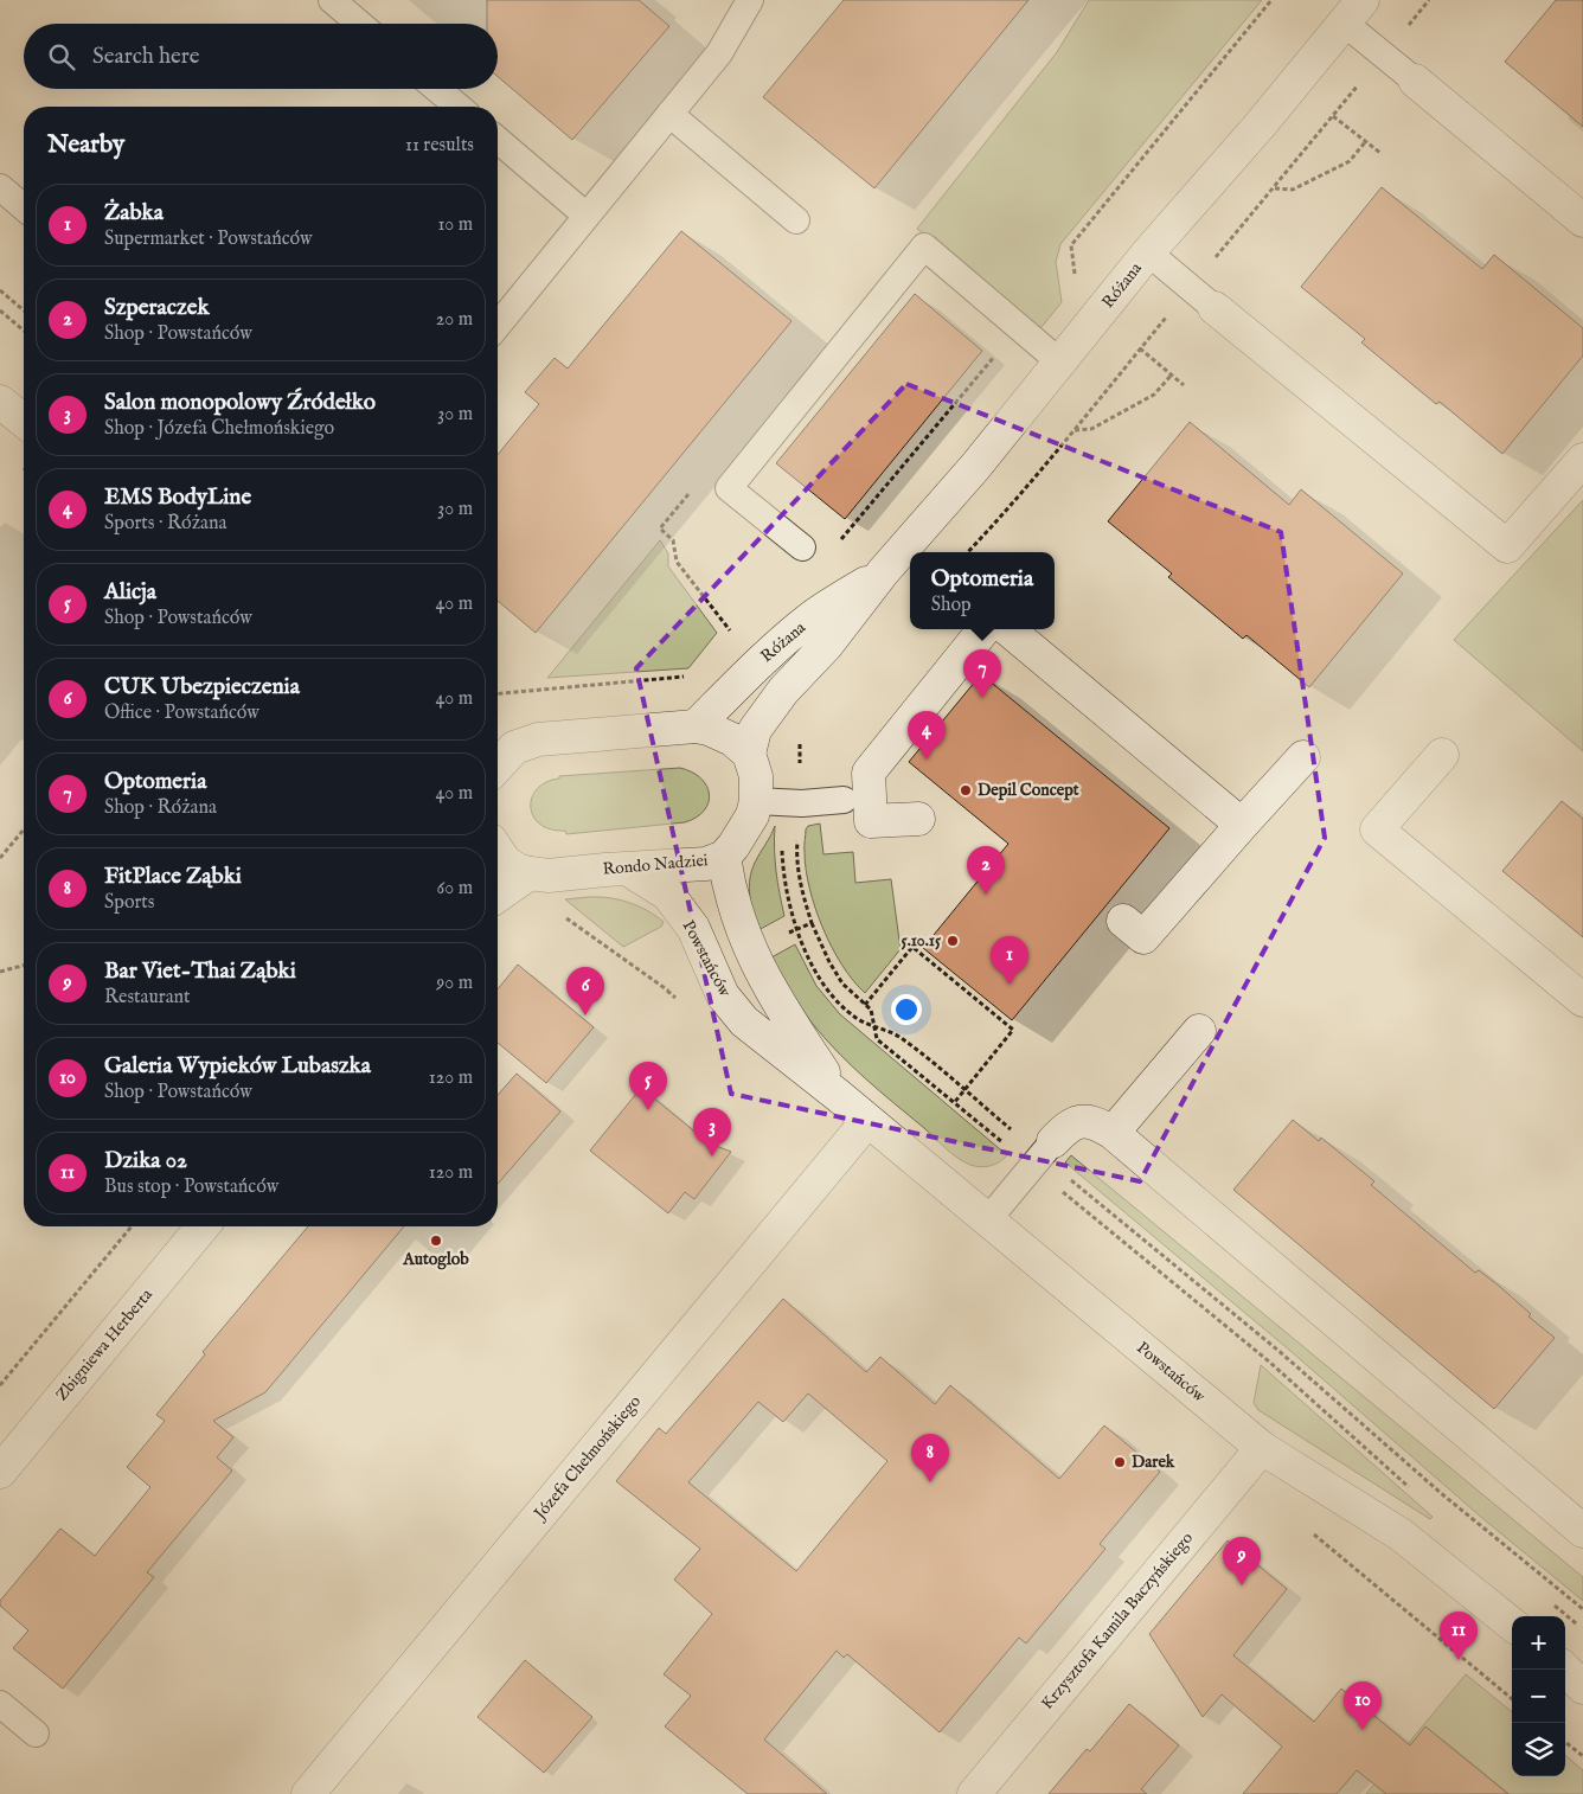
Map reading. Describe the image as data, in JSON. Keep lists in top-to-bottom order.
{
  "streets": {
    "street": [
      "Różana",
      "Rondo Nadziei",
      "Powstańców",
      "Zbigniewa Herberta",
      "Józefa Chełmońskiego",
      "Krzysztofa Kamila Baczyńskiego"
    ]
  },
  "crossings": [
    ["Różana", "Rondo Nadziei"],
    ["Rondo Nadziei", "Powstańców"],
    ["Powstańców", "Józefa Chełmońskiego"],
    ["Powstańców", "Krzysztofa Kamila Baczyńskiego"]
  ],
  "places": [
    "Depil Concept",
    "5.10.15",
    "Autoglob",
    "Darek"
  ],
  "page": {
    "search": "Search here",
    "heading": ["Nearby", "11 results"],
    "list": [
      {
        "mark": "1",
        "name": "Żabka",
        "note": "Supermarket · Powstańców",
        "value": "10 m"
      },
      {
        "mark": "2",
        "name": "Szperaczek",
        "note": "Shop · Powstańców",
        "value": "20 m"
      },
      {
        "mark": "3",
        "name": "Salon monopolowy Źródełko",
        "note": "Shop · Józefa Chełmońskiego",
        "value": "30 m"
      },
      {
        "mark": "4",
        "name": "EMS BodyLine",
        "note": "Sports · Różana",
        "value": "30 m"
      },
      {
        "mark": "5",
        "name": "Alicja",
        "note": "Shop · Powstańców",
        "value": "40 m"
      },
      {
        "mark": "6",
        "name": "CUK Ubezpieczenia",
        "note": "Office · Powstańców",
        "value": "40 m"
      },
      {
        "mark": "7",
        "name": "Optomeria",
        "note": "Shop · Różana",
        "value": "40 m"
      },
      {
        "mark": "8",
        "name": "FitPlace Ząbki",
        "note": "Sports",
        "value": "60 m"
      },
      {
        "mark": "9",
        "name": "Bar Viet-Thai Ząbki",
        "note": "Restaurant",
        "value": "90 m"
      },
      {
        "mark": "10",
        "name": "Galeria Wypieków Lubaszka",
        "note": "Shop · Powstańców",
        "value": "120 m"
      },
      {
        "mark": "11",
        "name": "Dzika 02",
        "note": "Bus stop · Powstańców",
        "value": "120 m"
      }
    ],
    "popup": ["Optomeria", "Shop"],
    "pins": [
      "7",
      "4",
      "2",
      "1",
      "6",
      "5",
      "3",
      "8",
      "9",
      "11",
      "10"
    ],
    "map_buttons": ["+", "−"]
  }
}
